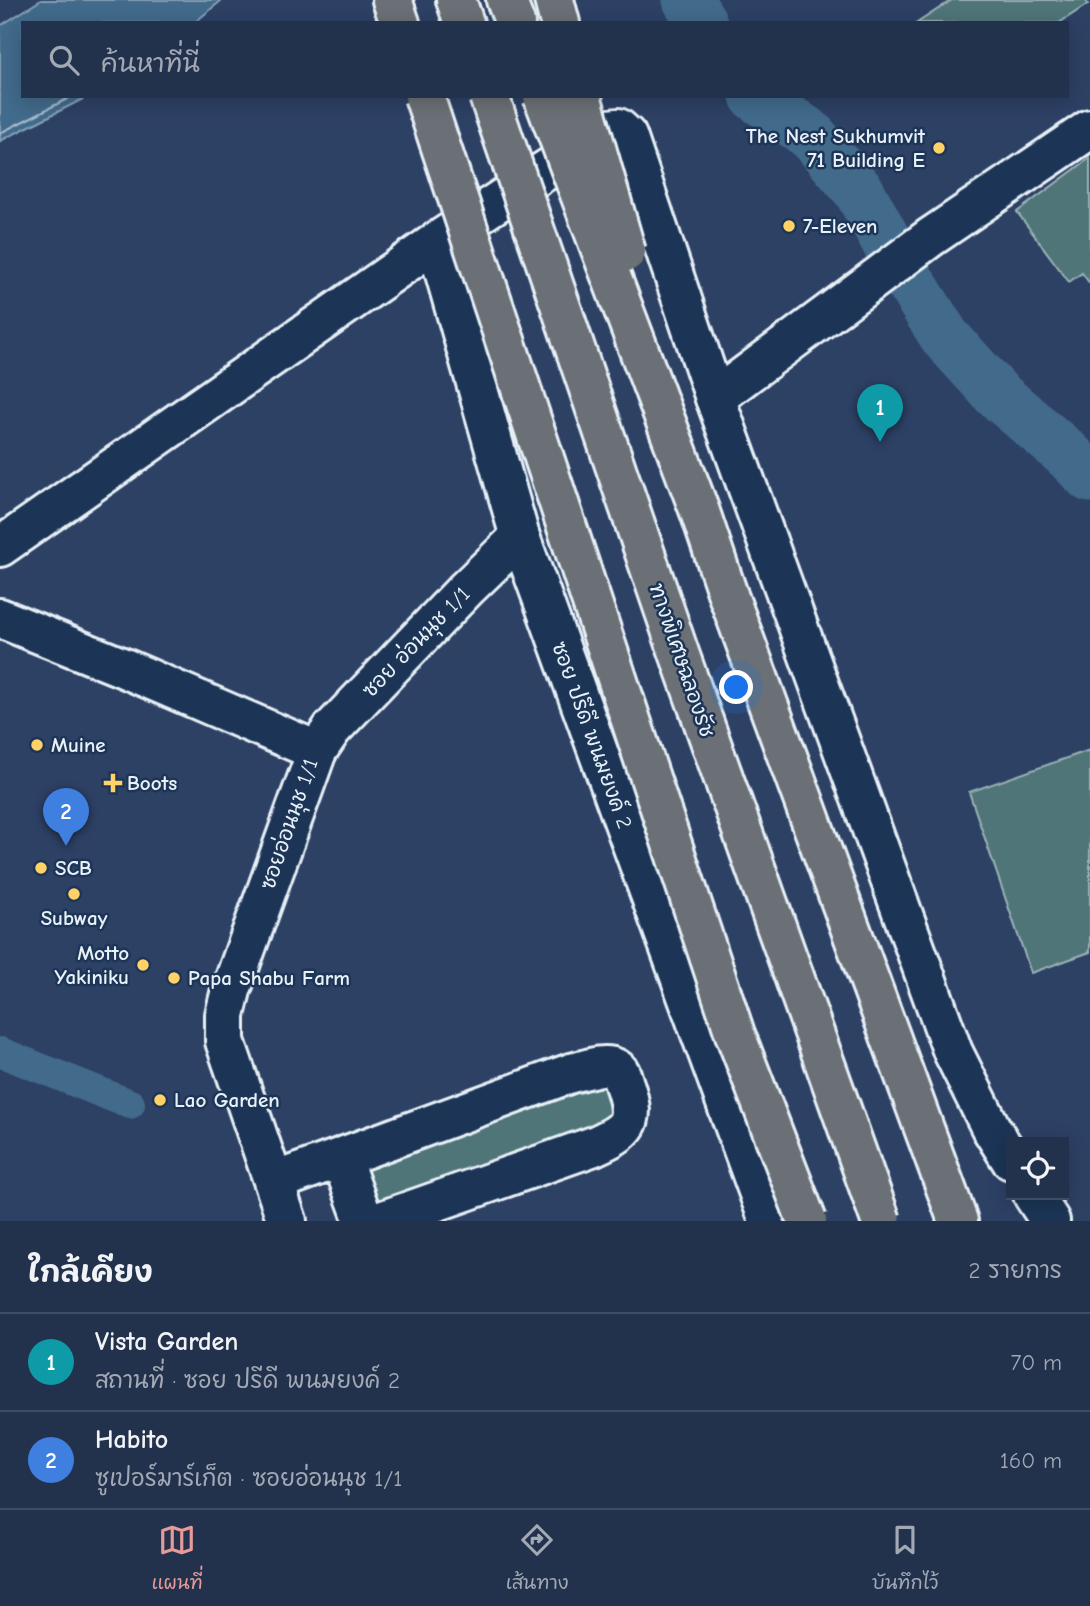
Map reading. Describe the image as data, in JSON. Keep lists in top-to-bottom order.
{
  "streets": {
    "highway": ["ทางพิเศษฉลองรัช"],
    "street": ["ซอย อ่อนนุช 1/1", "ซอย ปรีดี พนมยงค์ 2", "ซอยอ่อนนุช 1/1"]
  },
  "crossings": [
    ["ซอย อ่อนนุช 1/1", "ซอย ปรีดี พนมยงค์ 2"],
    ["ซอย อ่อนนุช 1/1", "ซอยอ่อนนุช 1/1"]
  ],
  "places": {
    "other": [
      "The Nest Sukhumvit 71 Building E",
      "7-Eleven",
      "Muine",
      "SCB",
      "Subway",
      "Motto Yakiniku",
      "Papa Shabu Farm",
      "Lao Garden"
    ],
    "health": ["Boots"]
  },
  "page": {
    "search": "ค้นหาที่นี่",
    "pins": ["1", "2"],
    "heading": ["ใกล้เคียง", "2 รายการ"],
    "list": [
      {
        "mark": "1",
        "name": "Vista Garden",
        "note": "สถานที่ · ซอย ปรีดี พนมยงค์ 2",
        "value": "70 m"
      },
      {
        "mark": "2",
        "name": "Habito",
        "note": "ซูเปอร์มาร์เก็ต · ซอยอ่อนนุช 1/1",
        "value": "160 m"
      }
    ],
    "nav": ["แผนที่", "เส้นทาง", "บันทึกไว้"]
  }
}
